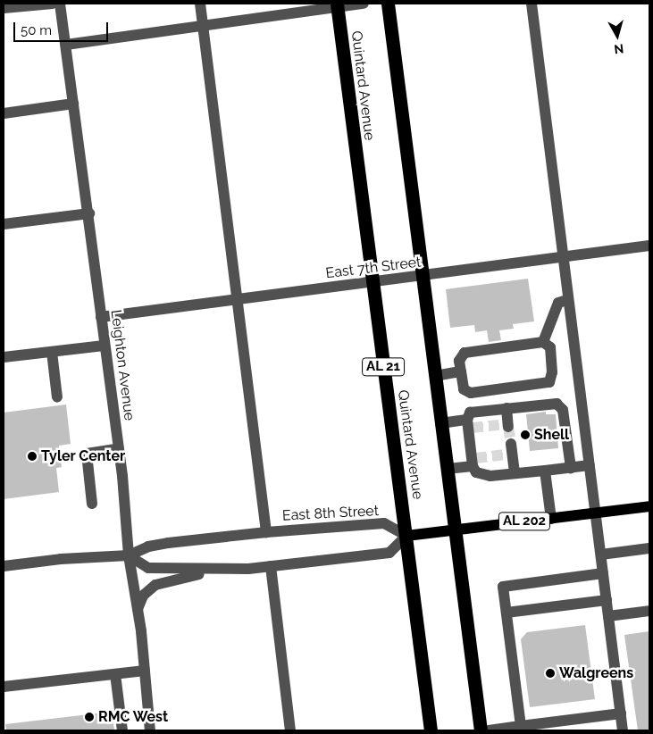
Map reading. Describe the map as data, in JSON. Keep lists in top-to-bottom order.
{
  "streets": {
    "highway": ["Quintard Avenue", "AL 21"],
    "main road": ["AL 202"],
    "street": ["East 7th Street", "Leighton Avenue", "East 8th Street"]
  },
  "crossings": [
    ["Quintard Avenue", "East 7th Street"],
    ["Quintard Avenue", "East 8th Street"],
    ["Quintard Avenue", "AL 202"],
    ["East 7th Street", "Leighton Avenue"],
    ["Leighton Avenue", "East 8th Street"],
    ["East 8th Street", "AL 202"]
  ],
  "places": [
    "Shell",
    "Tyler Center",
    "Walgreens",
    "RMC West"
  ],
  "scale_bar": "50 m",
  "north": "bottom"
}
